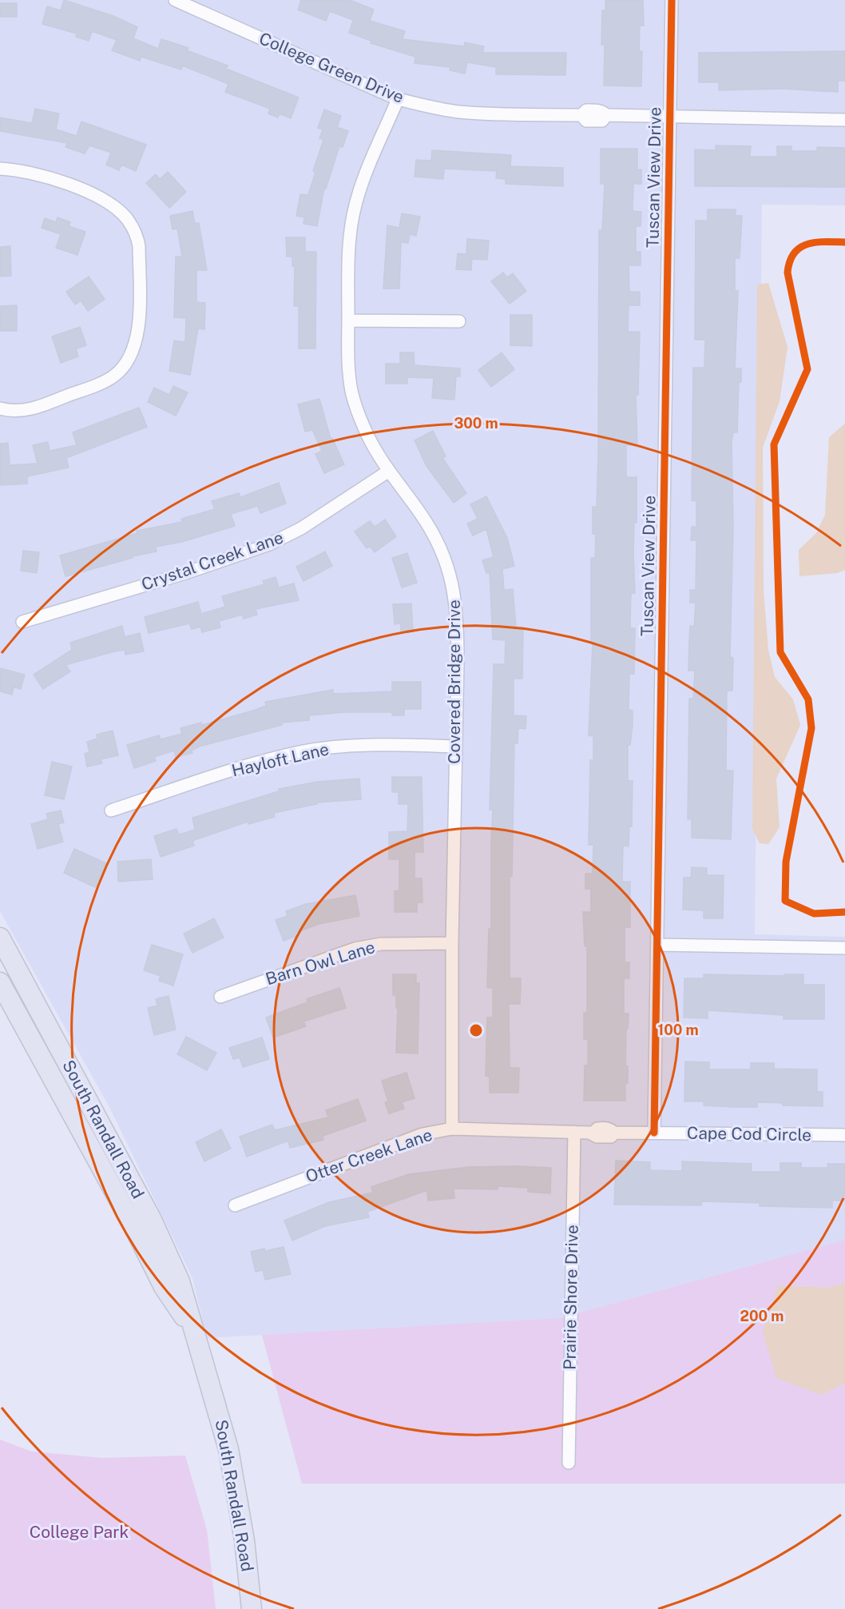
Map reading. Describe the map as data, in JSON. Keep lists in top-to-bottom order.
{
  "streets": {
    "main road": ["South Randall Road"],
    "street": [
      "College Green Drive",
      "Tuscan View Drive",
      "Crystal Creek Lane",
      "Covered Bridge Drive",
      "Hayloft Lane",
      "Barn Owl Lane",
      "Cape Cod Circle",
      "Otter Creek Lane",
      "Prairie Shore Drive"
    ]
  },
  "crossings": [
    ["College Green Drive", "Tuscan View Drive"],
    ["College Green Drive", "Covered Bridge Drive"],
    ["Tuscan View Drive", "Cape Cod Circle"],
    ["Tuscan View Drive", "Otter Creek Lane"],
    ["Crystal Creek Lane", "Covered Bridge Drive"],
    ["Covered Bridge Drive", "Hayloft Lane"],
    ["Covered Bridge Drive", "Barn Owl Lane"],
    ["Covered Bridge Drive", "Otter Creek Lane"],
    ["Cape Cod Circle", "Otter Creek Lane"],
    ["Otter Creek Lane", "Prairie Shore Drive"]
  ],
  "parks": ["College Park"],
  "rings": ["300 m", "100 m", "200 m"]
}
